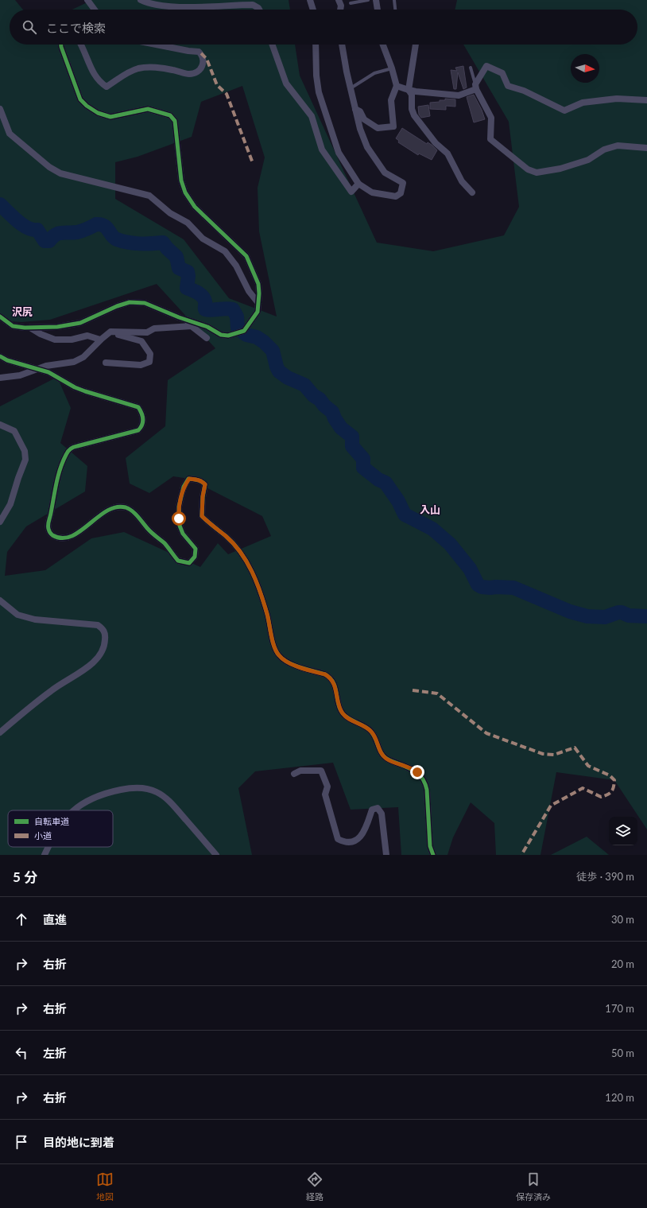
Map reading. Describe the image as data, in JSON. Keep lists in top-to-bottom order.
{
  "districts": ["沢尻", "入山"],
  "legend": ["自転車道", "小道"],
  "north": "right",
  "page": {
    "search": "ここで検索",
    "heading": ["5 分", "徒歩 · 390 m"],
    "list": [
      ["直進", "30 m"],
      ["右折", "20 m"],
      ["右折", "170 m"],
      ["左折", "50 m"],
      ["右折", "120 m"],
      "目的地に到着"
    ],
    "nav": ["地図", "経路", "保存済み"]
  }
}
